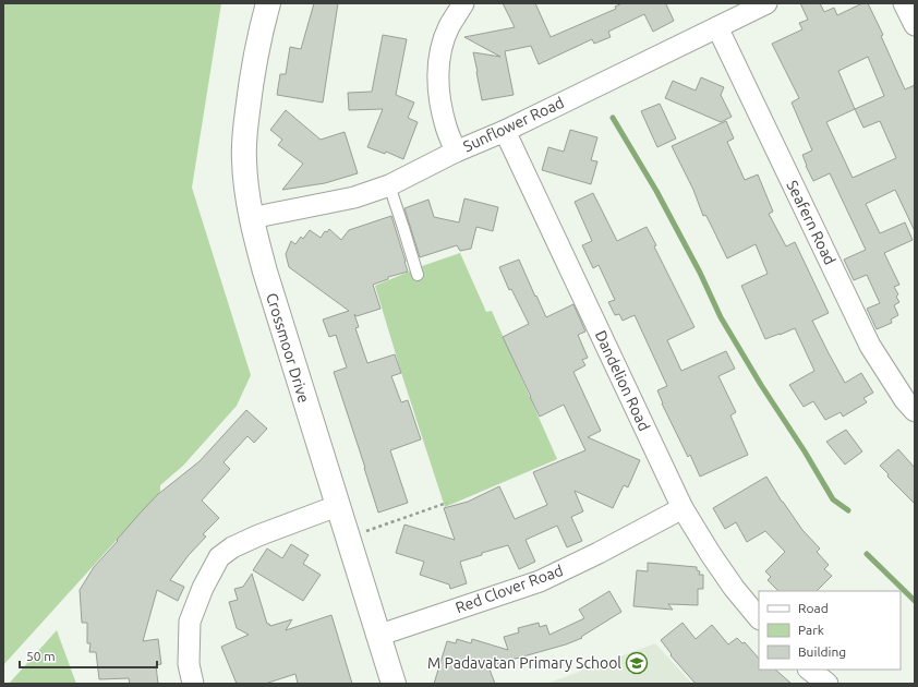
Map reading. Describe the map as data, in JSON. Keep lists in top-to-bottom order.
{
  "streets": {
    "street": [
      "Sunflower Road",
      "Seafern Road",
      "Crossmoor Drive",
      "Dandelion Road",
      "Red Clover Road"
    ]
  },
  "crossings": [
    ["Sunflower Road", "Seafern Road"],
    ["Sunflower Road", "Crossmoor Drive"],
    ["Sunflower Road", "Dandelion Road"],
    ["Crossmoor Drive", "Red Clover Road"],
    ["Dandelion Road", "Red Clover Road"]
  ],
  "places": {
    "school or university": ["M Padavatan Primary School"]
  },
  "legend": ["Road", "Park", "Building"],
  "scale_bar": "50 m"
}
